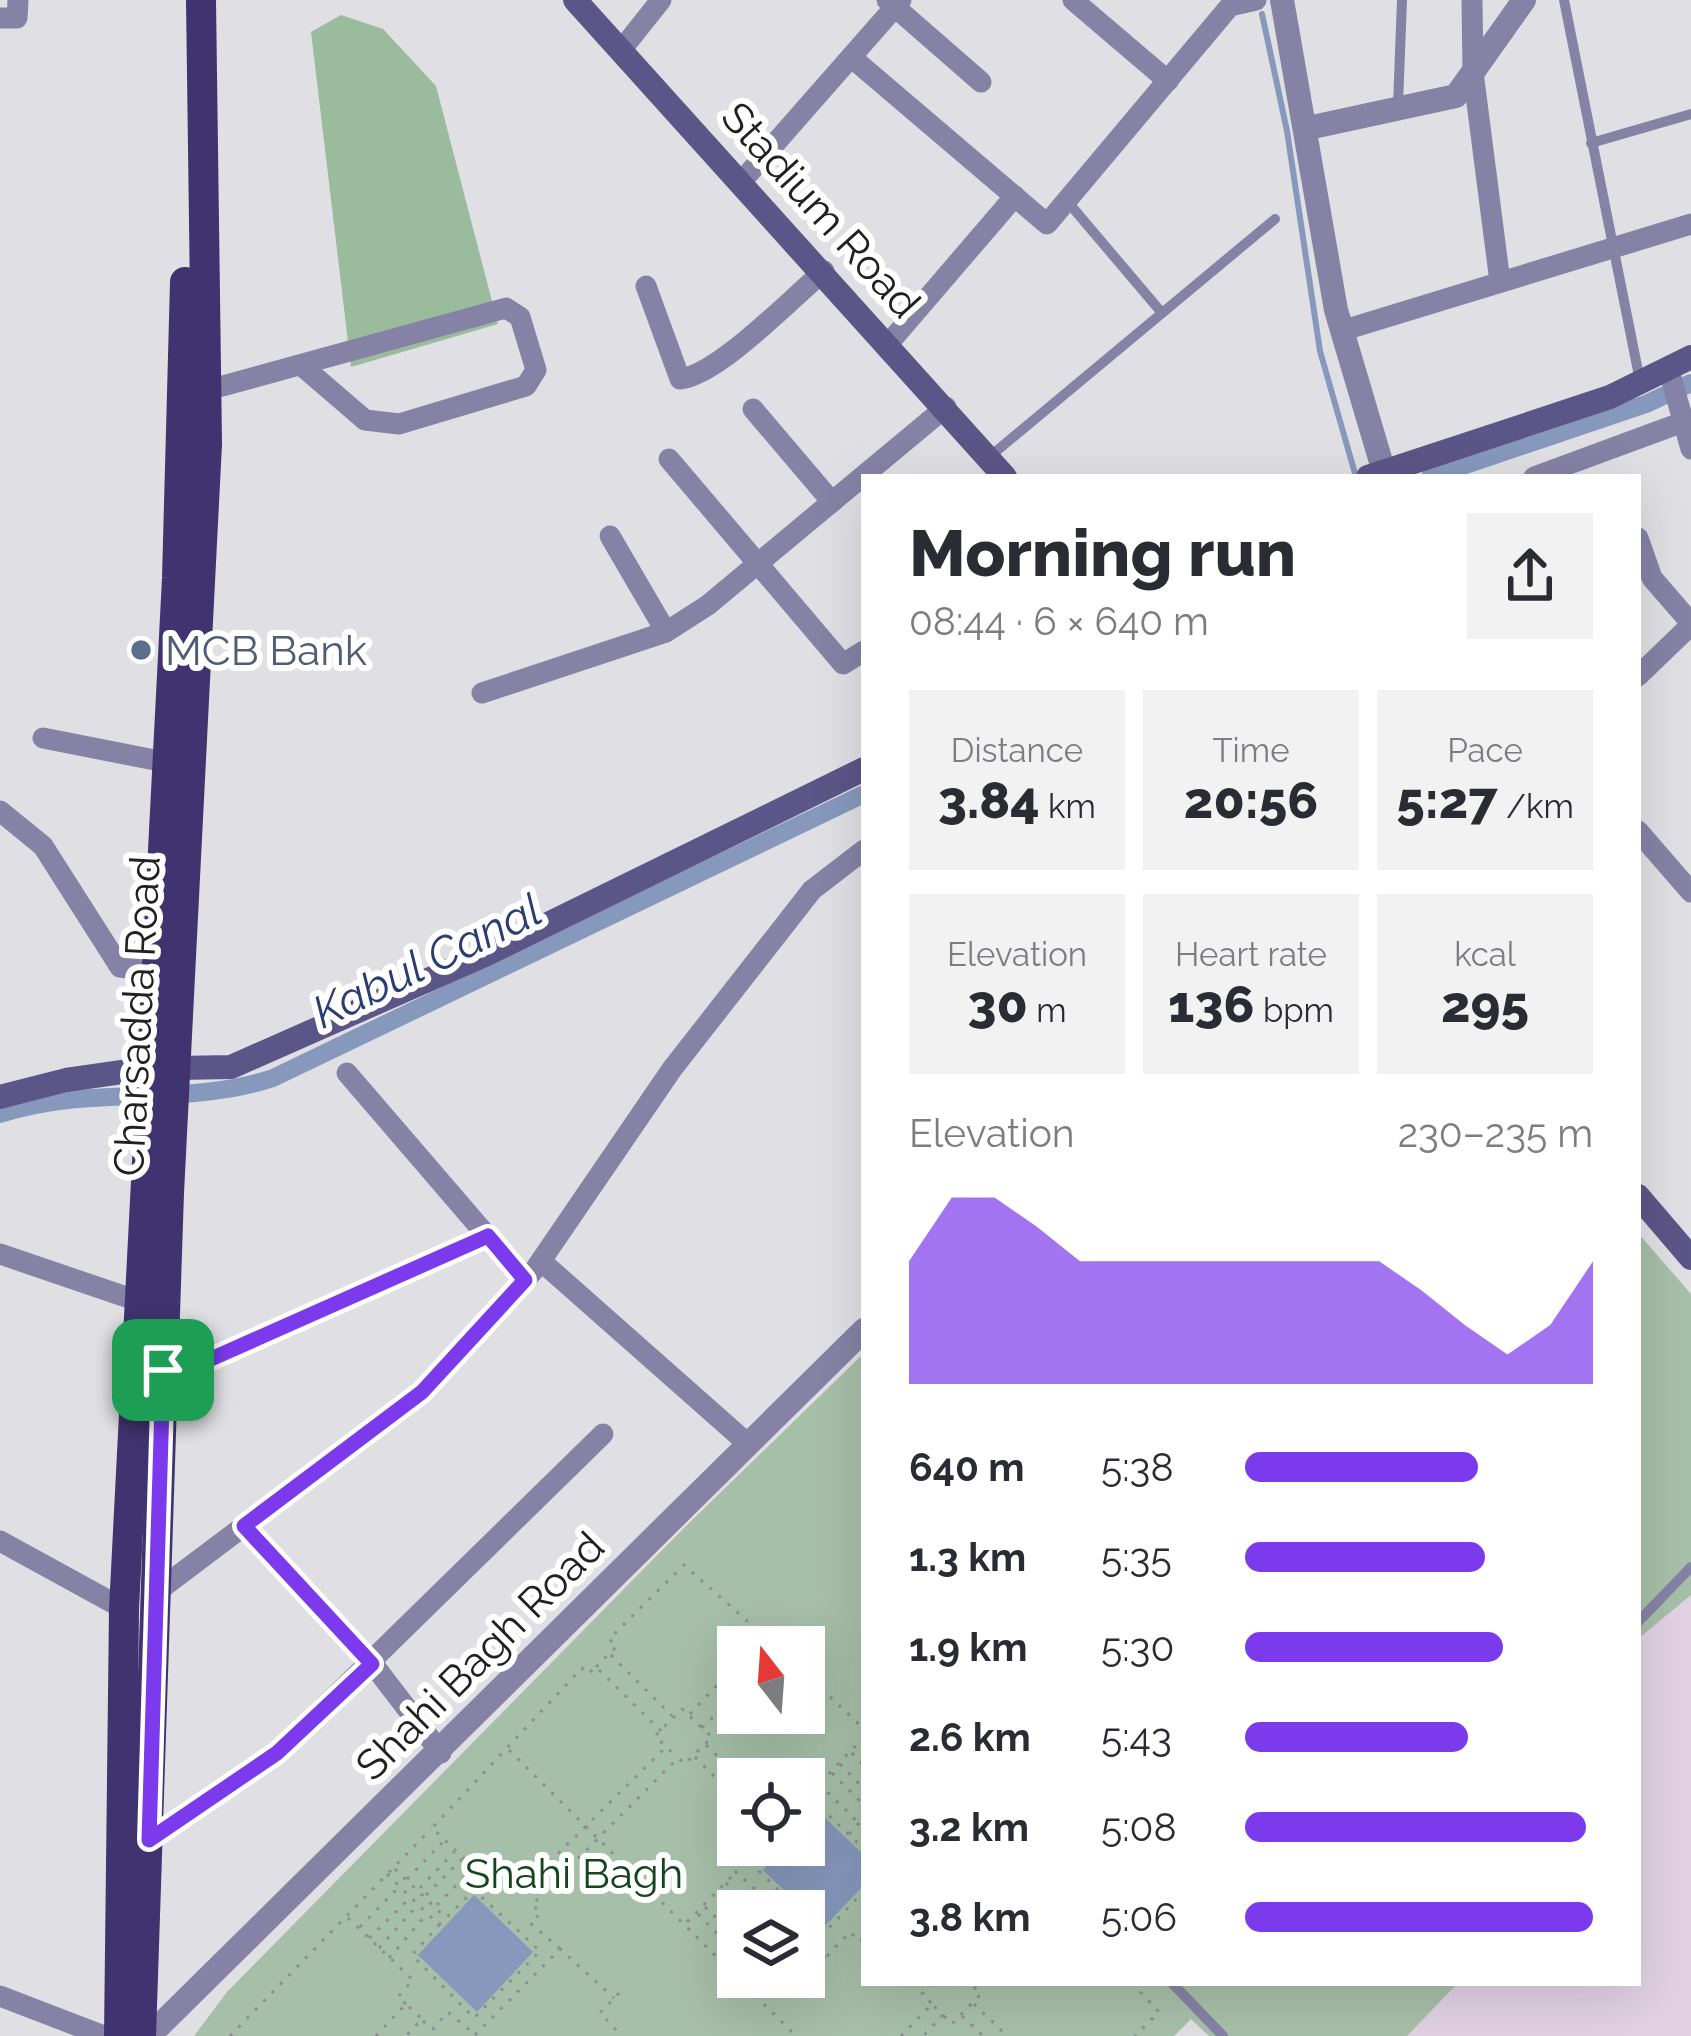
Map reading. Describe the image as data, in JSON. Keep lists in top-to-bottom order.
{
  "streets": {
    "main road": ["Stadium Road", "Charsadda Road"],
    "street": ["Shahi Bagh Road"]
  },
  "crossings": [
    ["Charsadda Road", "Shahi Bagh Road"]
  ],
  "water": ["Kabul Canal"],
  "parks": ["Shahi Bagh"],
  "places": ["MCB Bank"],
  "north": "top",
  "page": {
    "heading": ["Morning run", "08:44 · 6 × 640 m"],
    "stats": [
      ["Distance", "3.84 km"],
      ["Time", "20:56"],
      ["Pace", "5:27 /km"],
      ["Elevation", "30 m"],
      ["Heart rate", "136 bpm"],
      ["kcal", "295"]
    ],
    "chart": ["Elevation", "230–235 m"],
    "list": [
      {
        "name": "640 m",
        "note": "5:38"
      },
      {
        "name": "1.3 km",
        "note": "5:35"
      },
      {
        "name": "1.9 km",
        "note": "5:30"
      },
      {
        "name": "2.6 km",
        "note": "5:43"
      },
      {
        "name": "3.2 km",
        "note": "5:08"
      },
      {
        "name": "3.8 km",
        "note": "5:06"
      }
    ]
  }
}
